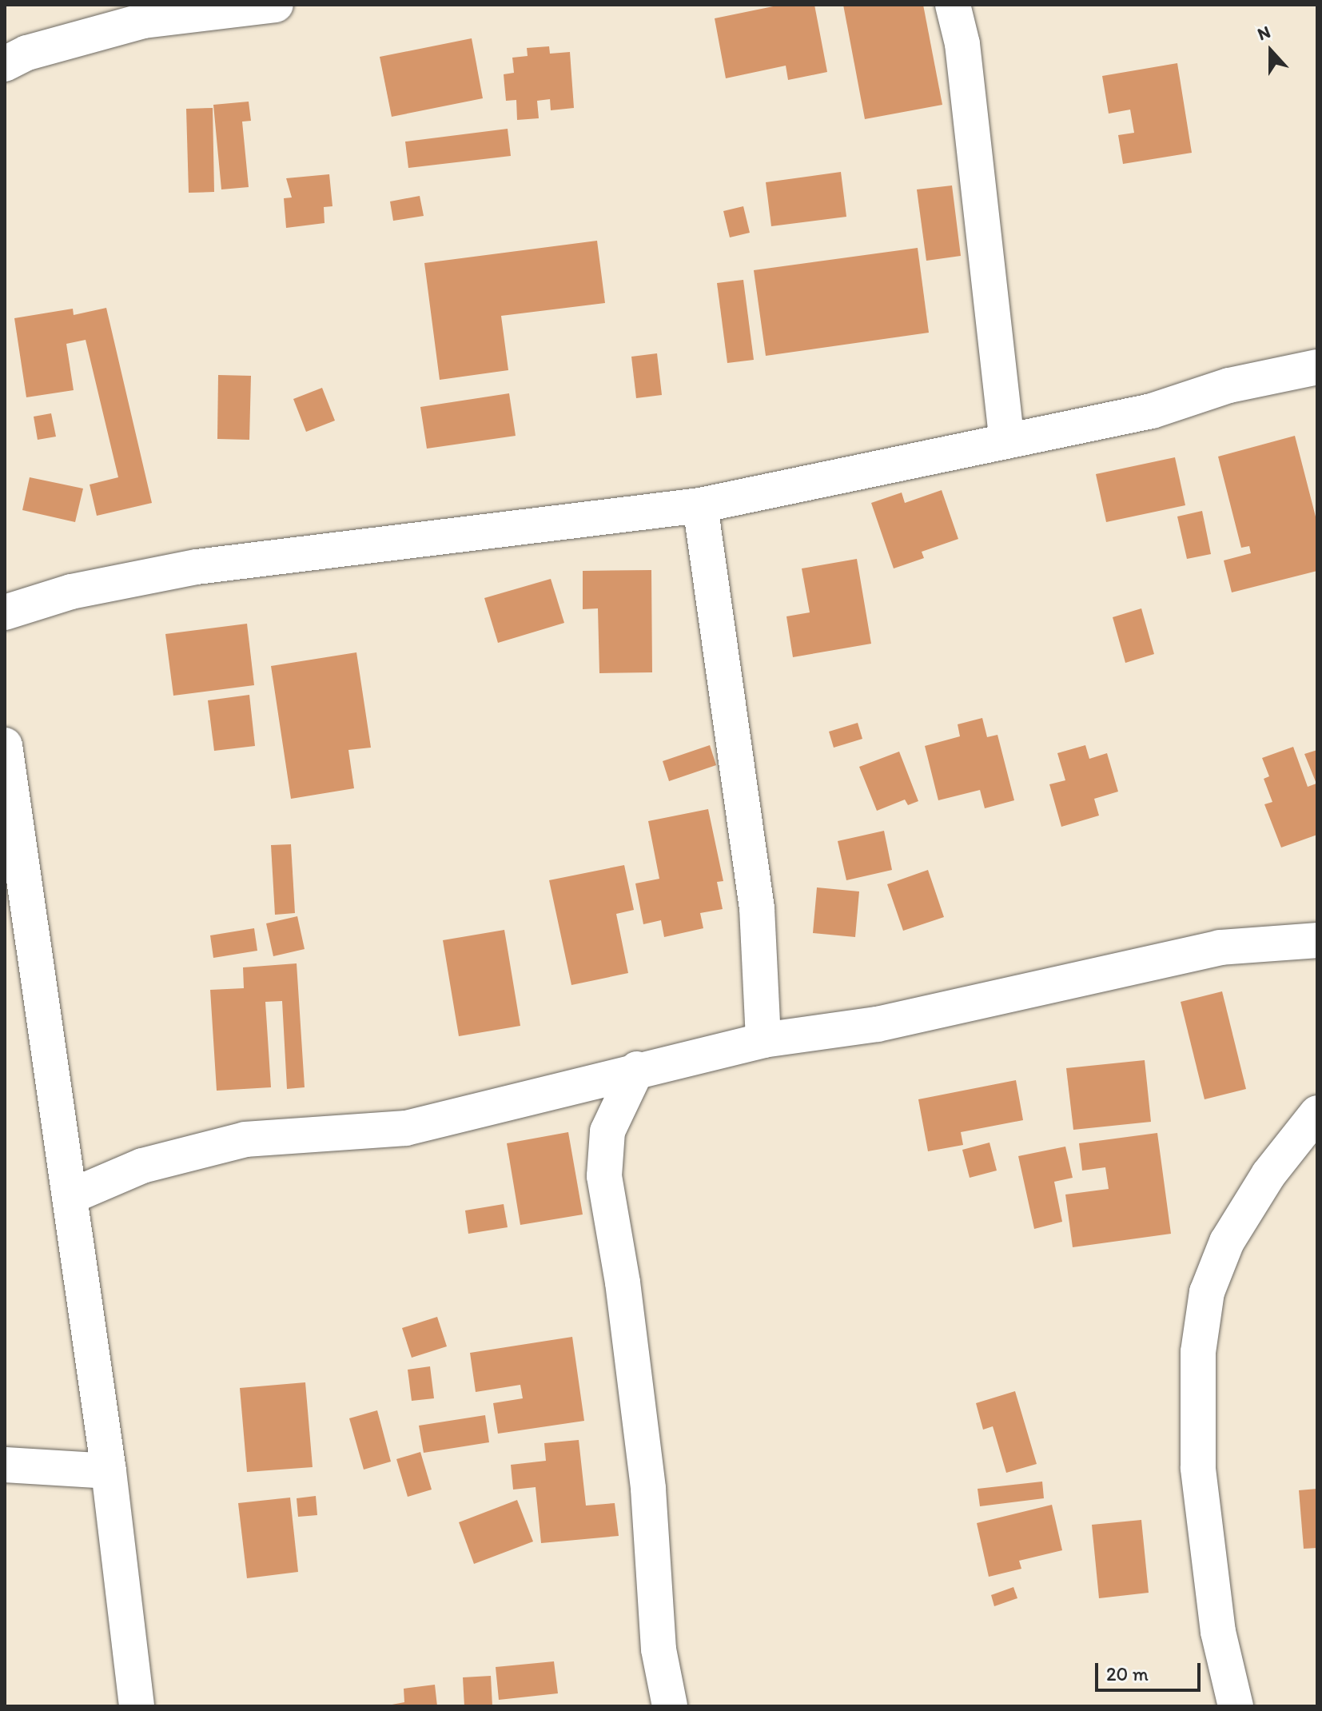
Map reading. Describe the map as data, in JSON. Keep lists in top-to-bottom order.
{
  "scale_bar": "20 m",
  "north": "top"
}
